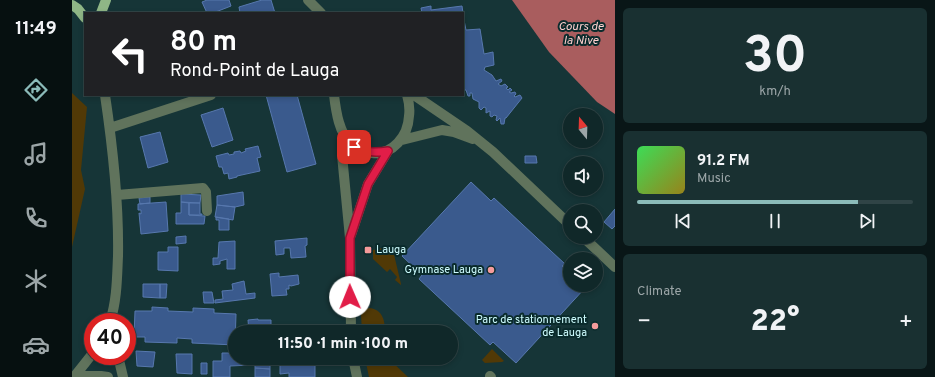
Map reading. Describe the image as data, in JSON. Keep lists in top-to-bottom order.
{
  "water": ["Cours de la Nive"],
  "places": {
    "transit": ["Lauga"],
    "other": ["Gymnase Lauga", "Parc de stationnement de Lauga"]
  },
  "north": "top",
  "page": {
    "tabs": "11:49",
    "tile": [
      ["30", "km/h"],
      "Climate"
    ],
    "turn": ["80 m", "Rond-Point de Lauga"],
    "song": ["91.2 FM", "Music"],
    "heat": ["−", "22°", "+"],
    "limit": "40",
    "trip": "11:50 · 1 min · 100 m"
  }
}
